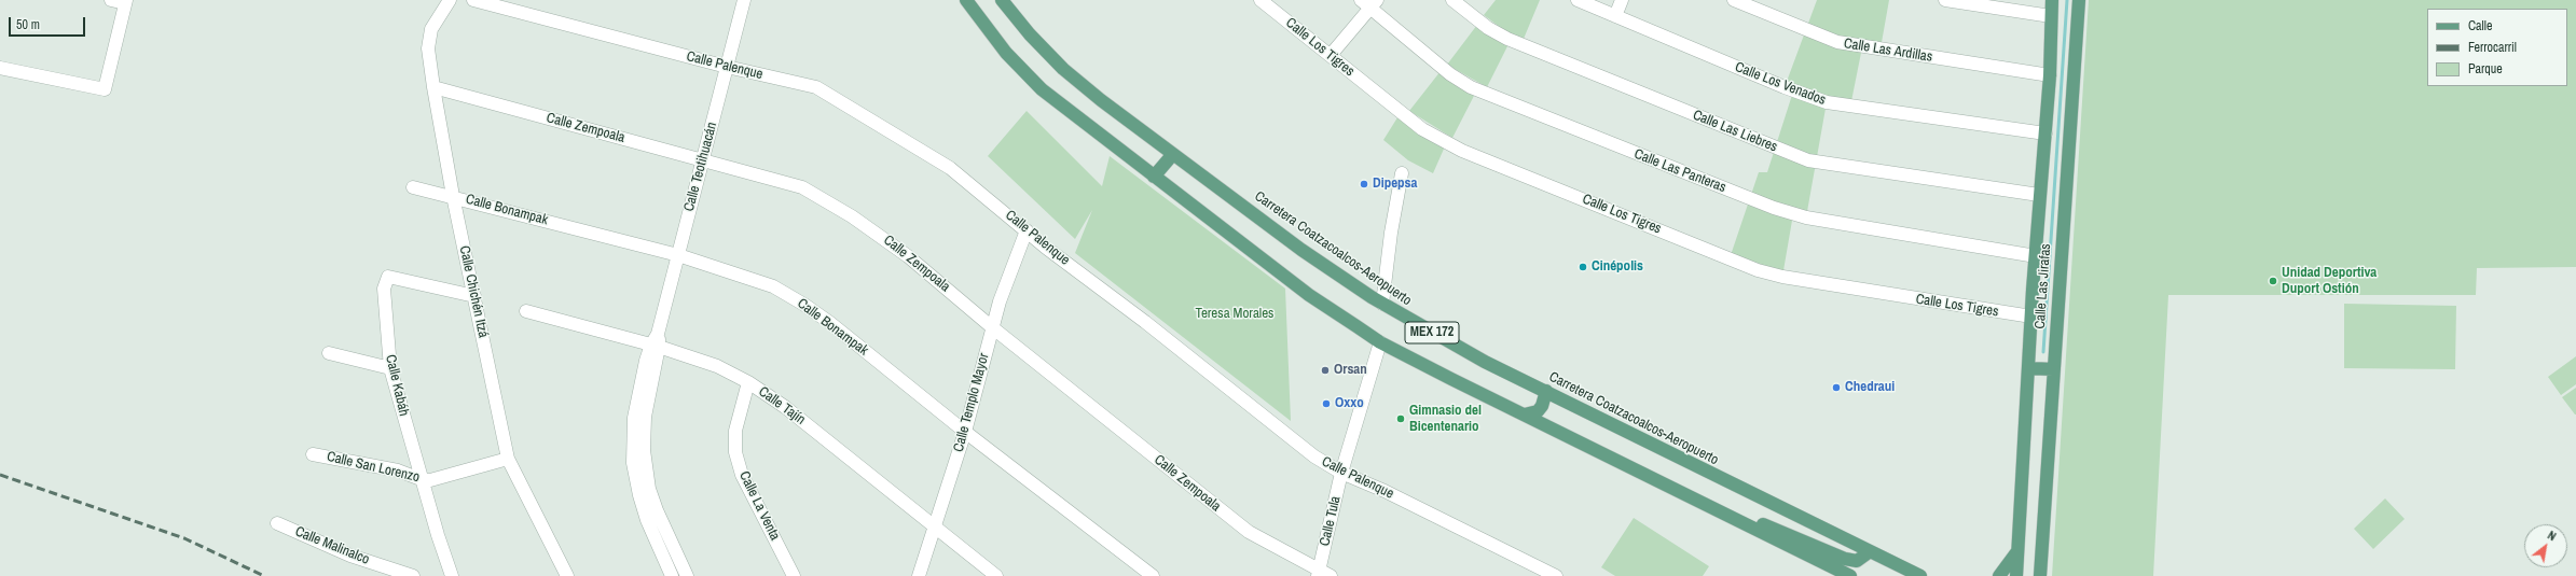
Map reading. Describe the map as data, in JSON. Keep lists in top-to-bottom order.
{
  "streets": {
    "main road": ["Carretera Coatzacoalcos-Aeropuerto", "Calle Las Jirafas", "MEX 172"],
    "street": [
      "Calle Los Tigres",
      "Calle Las Ardillas",
      "Calle Palenque",
      "Calle Los Venados",
      "Calle Zempoala",
      "Calle Las Liebres",
      "Calle Teotihuacán",
      "Calle Las Panteras",
      "Calle Bonampak",
      "Calle Chichén Itzá",
      "Calle Kabáh",
      "Calle Templo Mayor",
      "Calle Tajín",
      "Calle San Lorenzo",
      "Calle La Venta",
      "Calle Tula",
      "Calle Malinalco"
    ]
  },
  "crossings": [
    ["Calle Los Tigres", "Calle Las Jirafas"],
    ["Calle Las Ardillas", "Calle Las Jirafas"],
    ["Calle Palenque", "Calle Teotihuacán"],
    ["Calle Palenque", "Calle Templo Mayor"],
    ["Calle Palenque", "Calle Tula"],
    ["Calle Los Venados", "Calle Las Jirafas"],
    ["Calle Zempoala", "Calle Teotihuacán"],
    ["Calle Zempoala", "Calle Chichén Itzá"],
    ["Calle Zempoala", "Calle Templo Mayor"],
    ["Calle Zempoala", "Calle Tula"],
    ["Calle Las Liebres", "Calle Las Jirafas"],
    ["Calle Teotihuacán", "Calle Bonampak"],
    ["Calle Teotihuacán", "Calle Tajín"],
    ["Calle Las Panteras", "Calle Las Jirafas"],
    ["Calle Bonampak", "Calle Chichén Itzá"],
    ["Calle Bonampak", "Calle Templo Mayor"],
    ["Calle Chichén Itzá", "Calle Kabáh"],
    ["Calle Chichén Itzá", "Calle San Lorenzo"],
    ["MEX 172", "Calle Tula"],
    ["Calle Kabáh", "Calle San Lorenzo"],
    ["Calle Templo Mayor", "Calle Tajín"],
    ["Calle Tajín", "Calle La Venta"]
  ],
  "parks": ["Teresa Morales"],
  "places": [
    "Dipepsa",
    "Cinépolis",
    "Unidad Deportiva Duport Ostión",
    "Orsan",
    "Chedraui",
    "Oxxo",
    "Gimnasio del Bicentenario"
  ],
  "legend": ["Calle", "Ferrocarril", "Parque"],
  "scale_bar": "50 m",
  "north": "top right"
}
